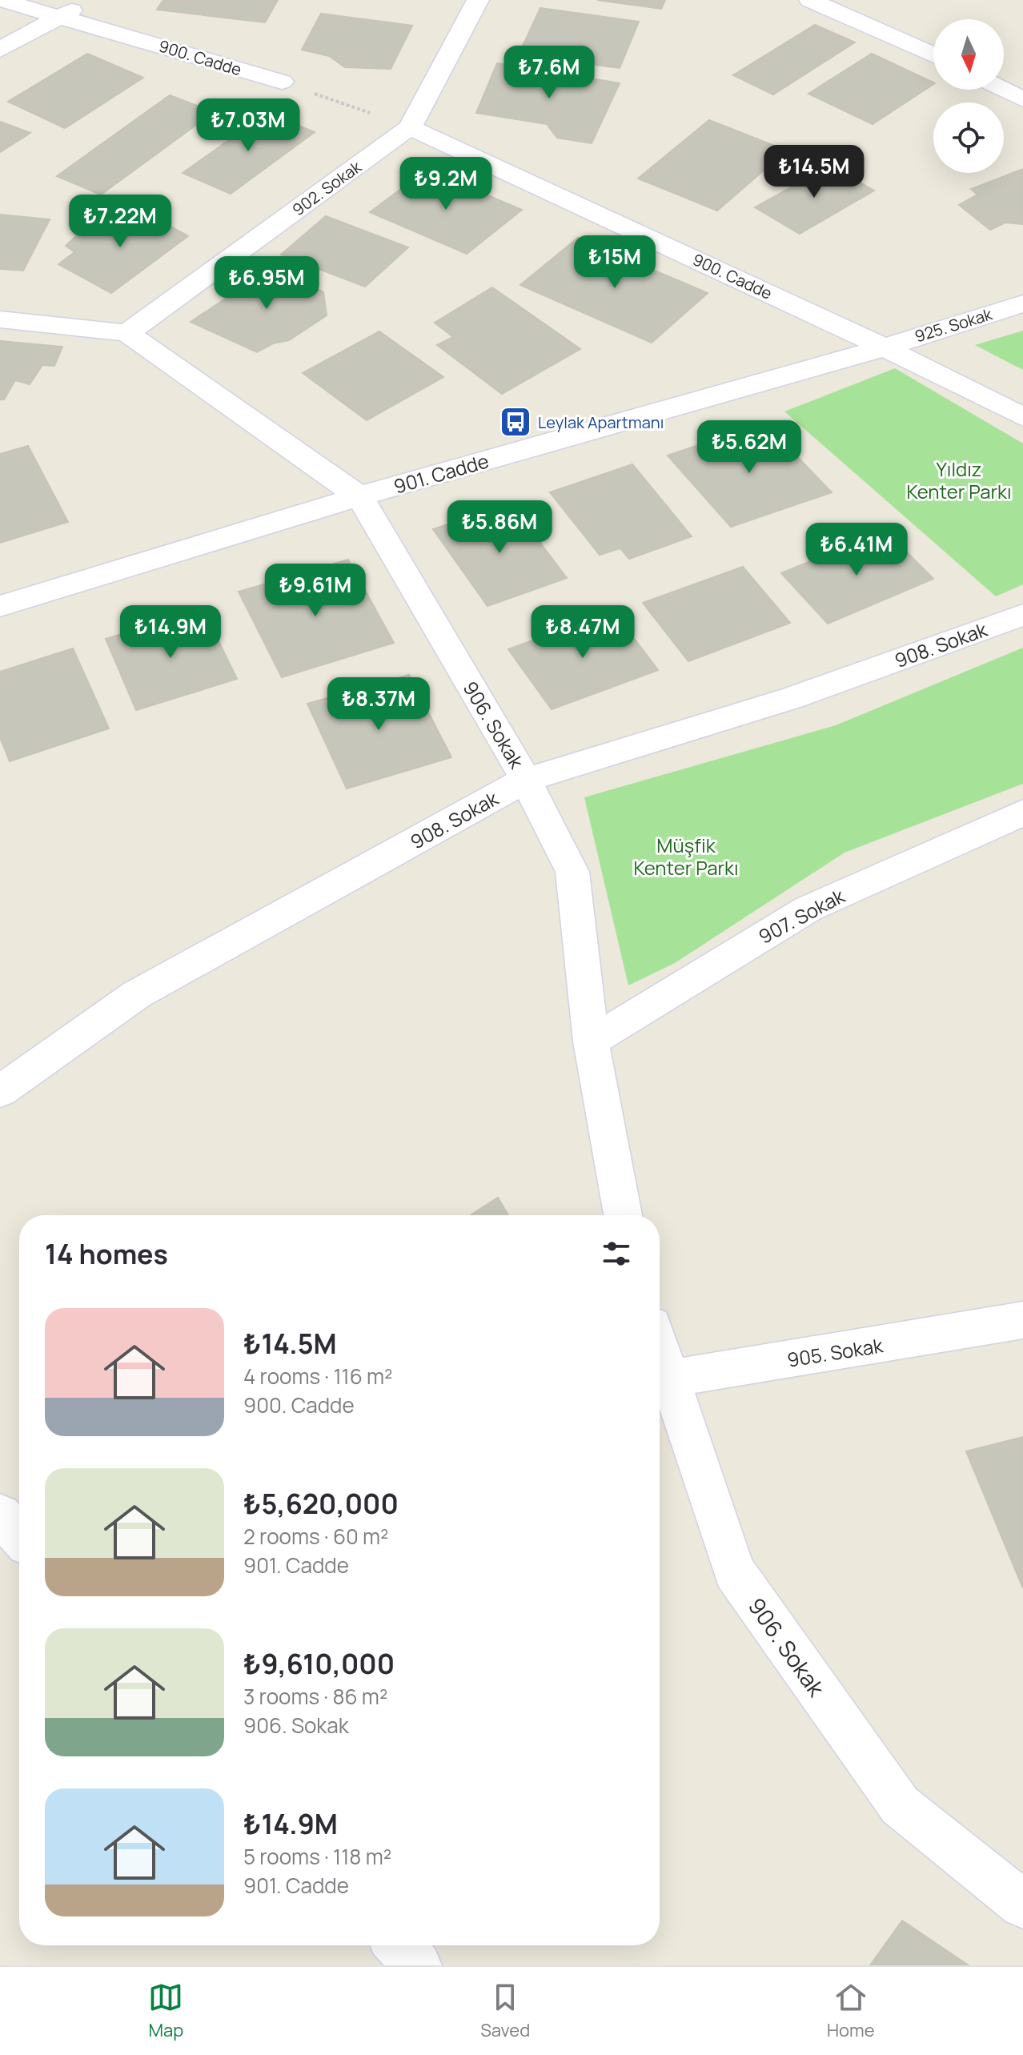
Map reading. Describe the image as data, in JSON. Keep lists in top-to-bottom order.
{
  "streets": {
    "street": [
      "900. Cadde",
      "902. Sokak",
      "925. Sokak",
      "901. Cadde",
      "908. Sokak",
      "906. Sokak",
      "907. Sokak",
      "905. Sokak"
    ]
  },
  "crossings": [
    ["900. Cadde", "902. Sokak"],
    ["900. Cadde", "925. Sokak"],
    ["900. Cadde", "901. Cadde"],
    ["902. Sokak", "906. Sokak"],
    ["925. Sokak", "901. Cadde"],
    ["901. Cadde", "906. Sokak"],
    ["908. Sokak", "906. Sokak"],
    ["906. Sokak", "907. Sokak"],
    ["906. Sokak", "905. Sokak"]
  ],
  "parks": ["Yıldız Kenter Parkı", "Müşfik Kenter Parkı"],
  "places": {
    "bus stop": ["Leylak Apartmanı"]
  },
  "north": "bottom",
  "page": {
    "price": [
      "₺7.6M",
      "₺7.03M",
      "₺14.5M",
      "₺9.2M",
      "₺7.22M",
      "₺15M",
      "₺6.95M",
      "₺5.62M",
      "₺5.86M",
      "₺6.41M",
      "₺9.61M",
      "₺14.9M",
      "₺8.47M",
      "₺8.37M"
    ],
    "heading": "14 homes",
    "list": [
      {
        "name": "₺14.5M",
        "note": "4 rooms · 116 m² · 900. Cadde"
      },
      {
        "name": "₺5,620,000",
        "note": "2 rooms · 60 m² · 901. Cadde"
      },
      {
        "name": "₺9,610,000",
        "note": "3 rooms · 86 m² · 906. Sokak"
      },
      {
        "name": "₺14.9M",
        "note": "5 rooms · 118 m² · 901. Cadde"
      }
    ],
    "tabs": ["Map", "Saved", "Home"]
  }
}
